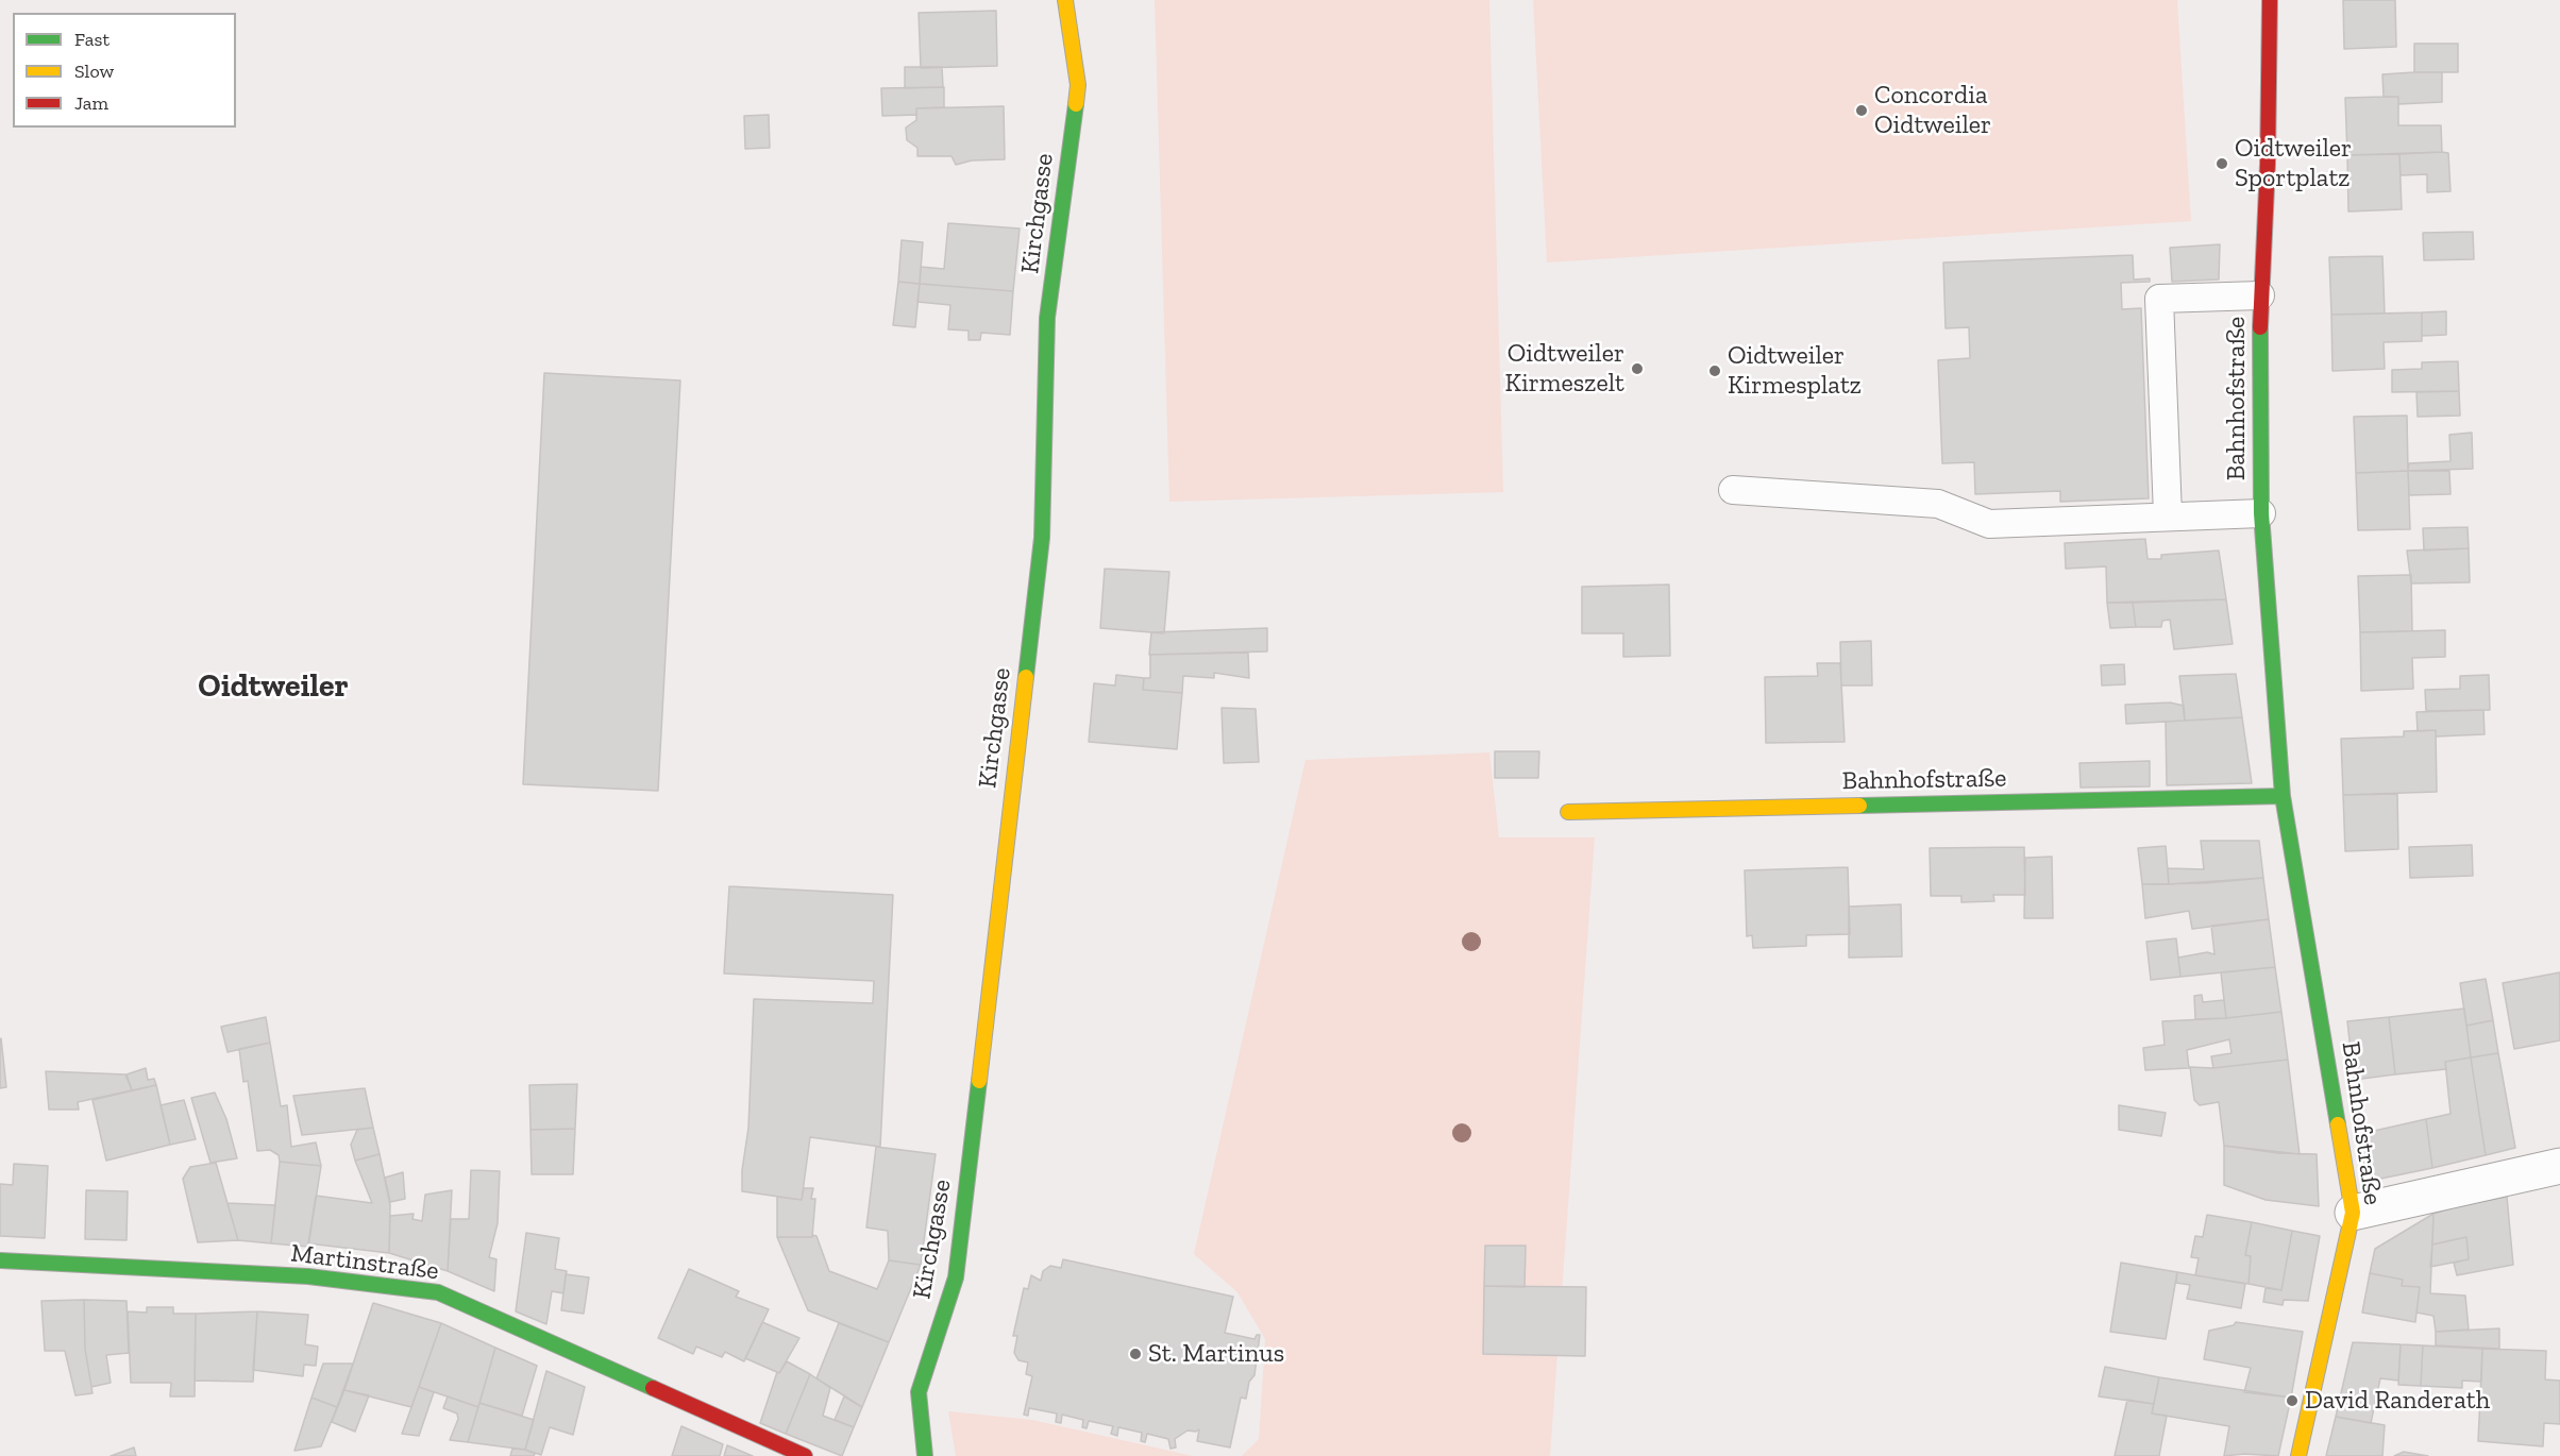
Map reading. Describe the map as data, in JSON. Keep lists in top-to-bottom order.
{
  "streets": {
    "street": ["Kirchgasse", "Bahnhofstraße", "Martinstraße"]
  },
  "districts": ["Oidtweiler"],
  "places": [
    "Concordia Oidtweiler",
    "Oidtweiler Sportplatz",
    "Oidtweiler Kirmeszelt",
    "Oidtweiler Kirmesplatz",
    "St. Martinus",
    "David Randerath"
  ],
  "legend": ["Fast", "Slow", "Jam"]
}
